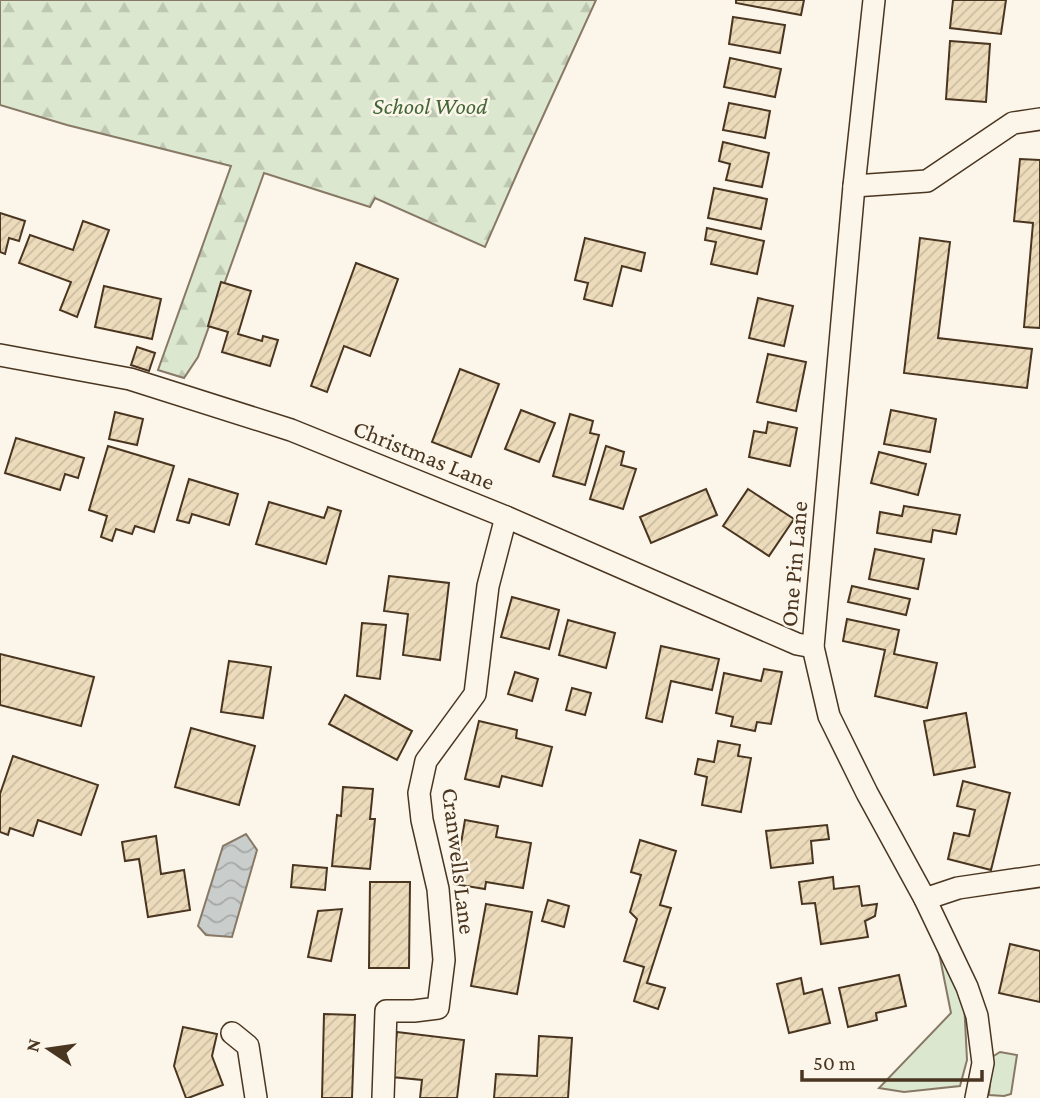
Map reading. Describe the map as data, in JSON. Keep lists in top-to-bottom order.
{
  "streets": {
    "street": ["Christmas Lane", "One Pin Lane", "Cranwells Lane"]
  },
  "crossings": [
    ["Christmas Lane", "One Pin Lane"],
    ["Christmas Lane", "Cranwells Lane"]
  ],
  "parks": ["School Wood"],
  "scale_bar": "50 m",
  "north": "left"
}
